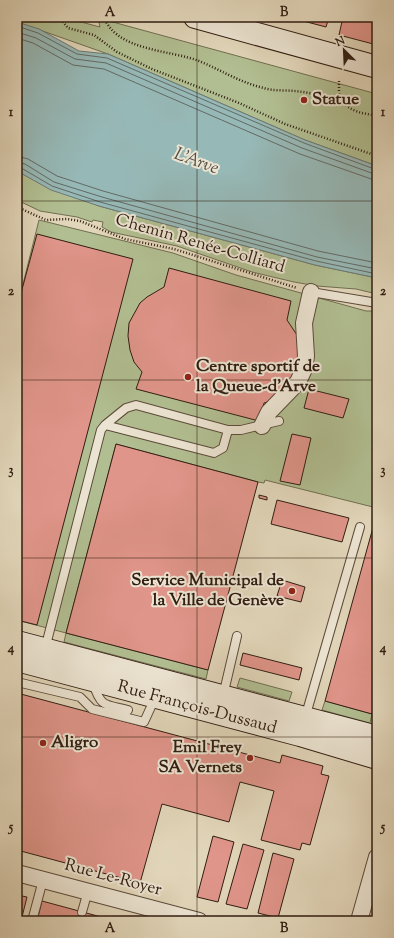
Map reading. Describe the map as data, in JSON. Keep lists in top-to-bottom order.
{
  "streets": {
    "main road": ["Rue François-Dussaud"],
    "street": ["Rue Le-Royer"],
    "path": ["Chemin Renée-Colliard"]
  },
  "water": ["L'Arve"],
  "places": [
    "Statue",
    "Centre sportif de la Queue-d'Arve",
    "Service Municipal de la Ville de Genève",
    "Aligro",
    "Emil Frey SA Vernets"
  ],
  "north": "top left",
  "grid": {
    "columns": ["A", "B"],
    "rows": [
      "1",
      "2",
      "3",
      "4",
      "5"
    ]
  }
}
